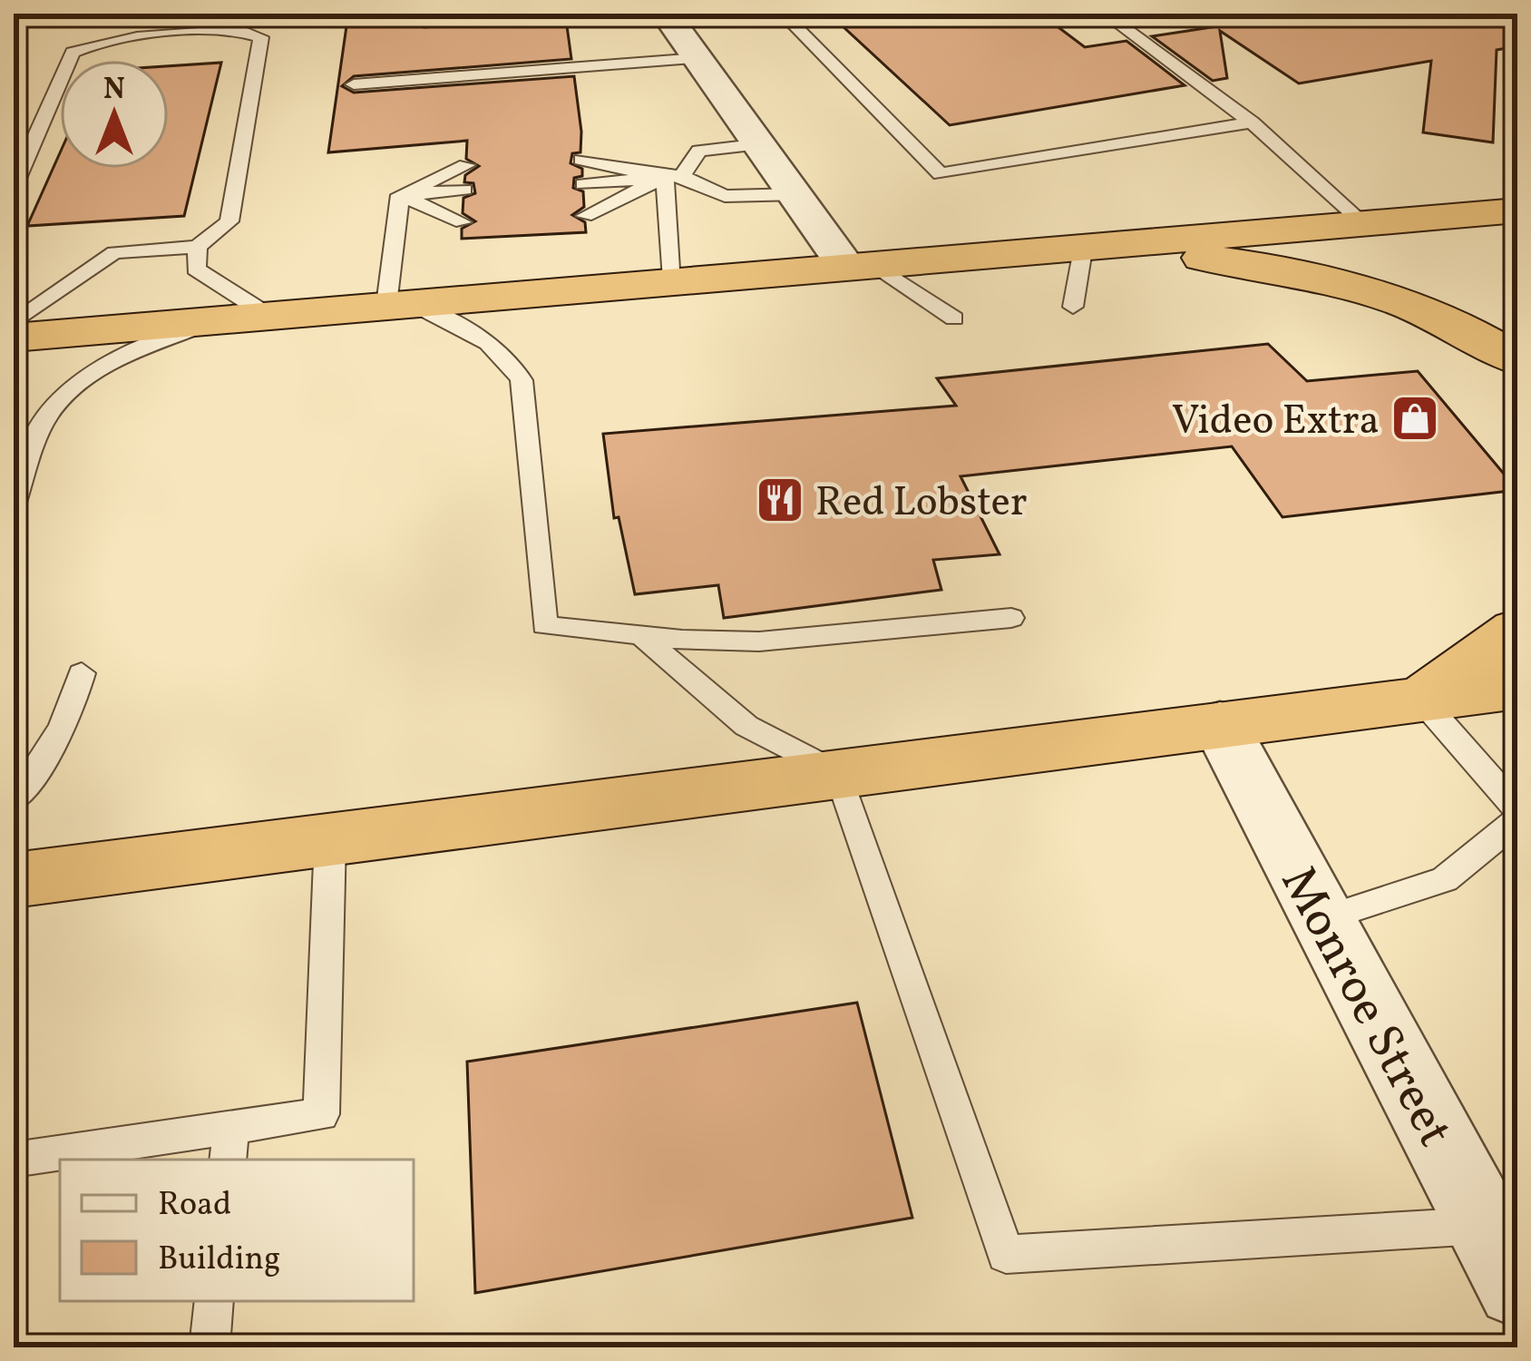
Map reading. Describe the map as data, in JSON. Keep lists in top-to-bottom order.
{
  "streets": {
    "street": ["Monroe Street"]
  },
  "places": {
    "shop": ["Video Extra"],
    "restaurant": ["Red Lobster"]
  },
  "legend": ["Road", "Building"],
  "north": "top"
}
